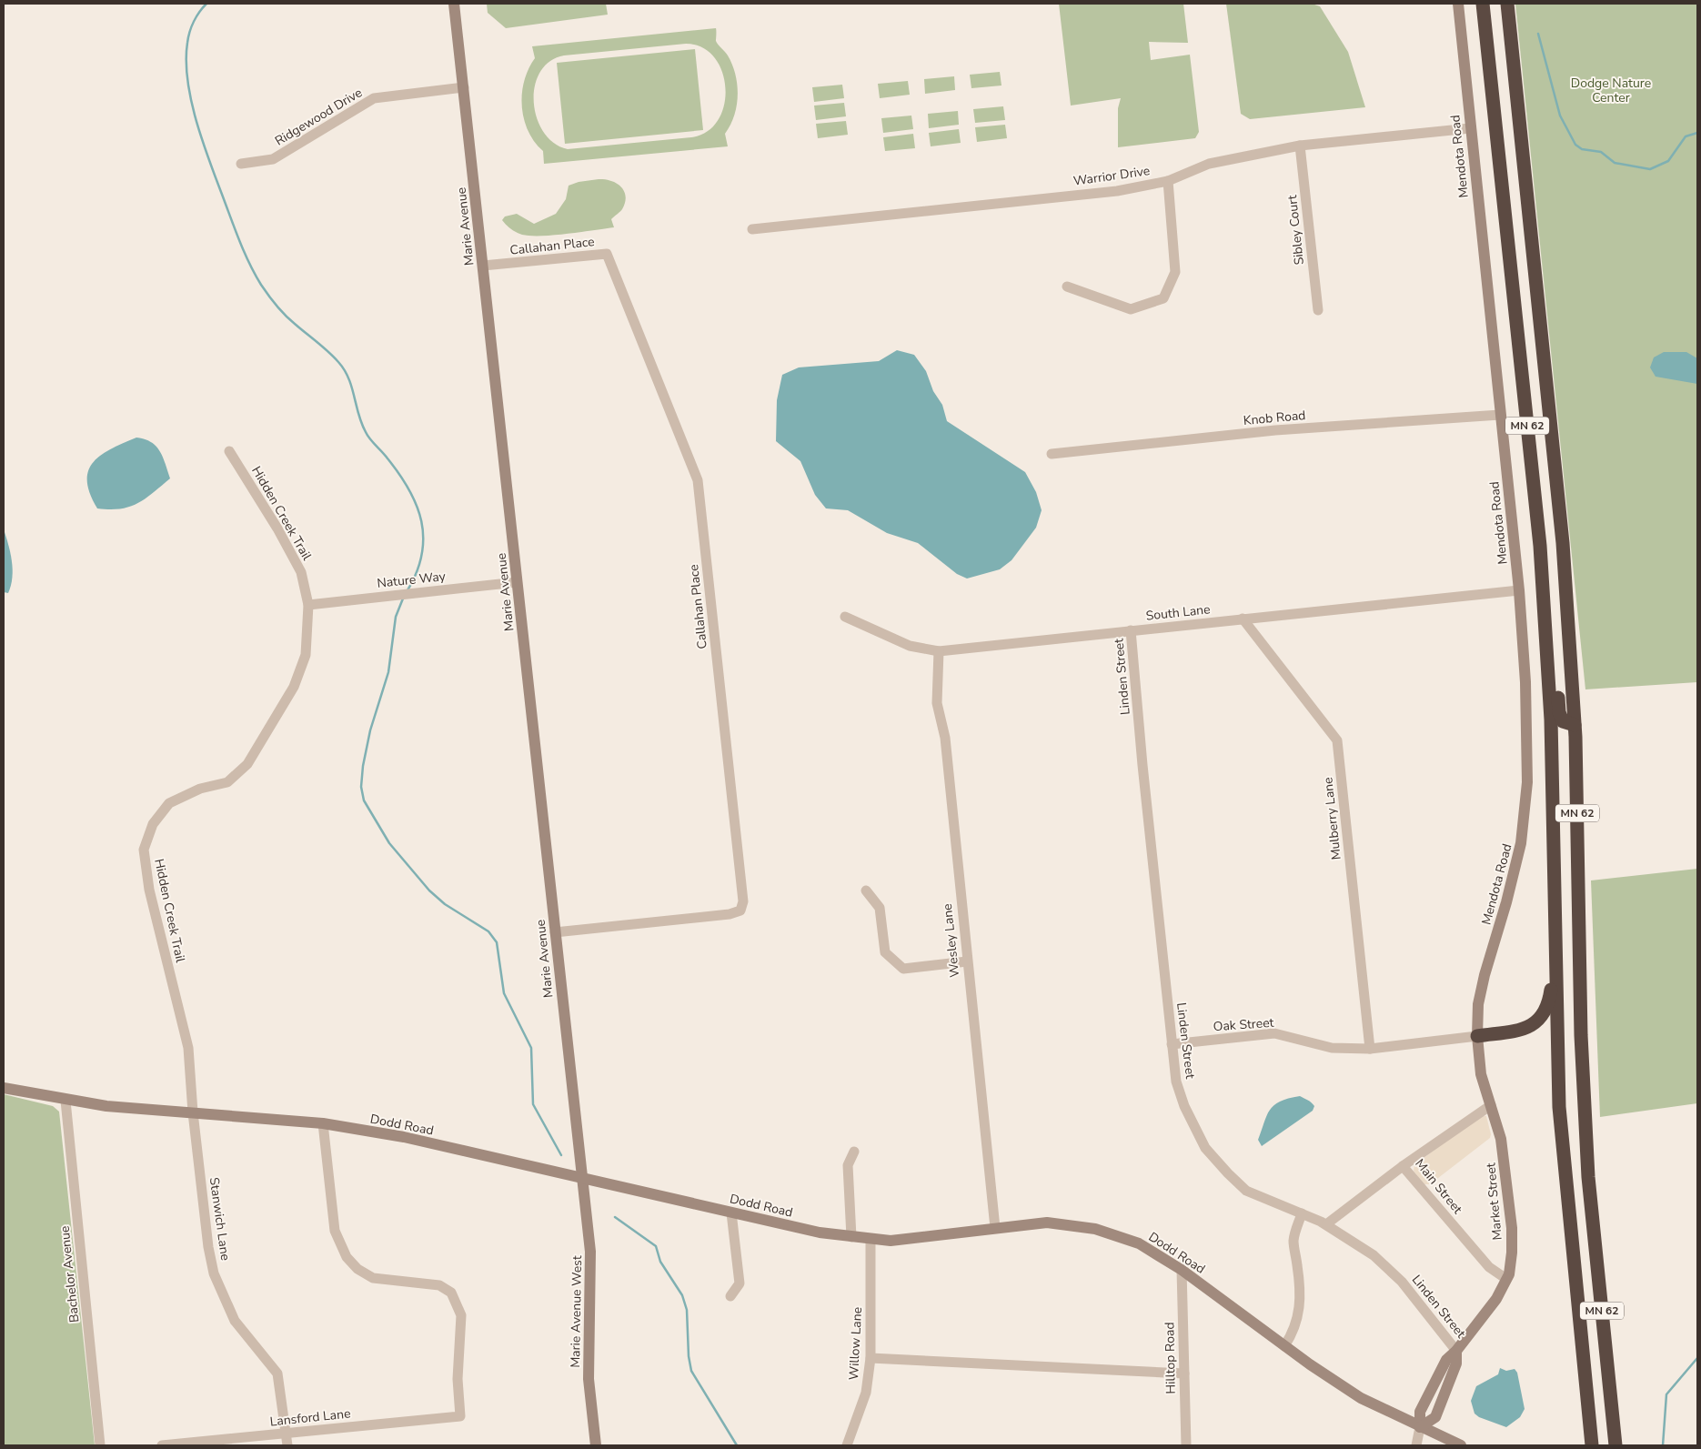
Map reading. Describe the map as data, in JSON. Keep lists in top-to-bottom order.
{
  "streets": {
    "highway": ["MN 62"],
    "street": [
      "Ridgewood Drive",
      "Mendota Road",
      "Warrior Drive",
      "Marie Avenue",
      "Sibley Court",
      "Callahan Place",
      "Knob Road",
      "Hidden Creek Trail",
      "Nature Way",
      "South Lane",
      "Linden Street",
      "Mulberry Lane",
      "Wesley Lane",
      "Oak Street",
      "Dodd Road",
      "Main Street",
      "Market Street",
      "Stanwich Lane",
      "Bachelor Avenue",
      "Marie Avenue West",
      "Willow Lane",
      "Hilltop Road",
      "Lansford Lane"
    ]
  },
  "crossings": [
    ["Ridgewood Drive", "Marie Avenue"],
    ["Mendota Road", "Warrior Drive"],
    ["Mendota Road", "Knob Road"],
    ["Mendota Road", "South Lane"],
    ["Mendota Road", "Oak Street"],
    ["Mendota Road", "Market Street"],
    ["Warrior Drive", "Sibley Court"],
    ["Marie Avenue", "Callahan Place"],
    ["Marie Avenue", "Nature Way"],
    ["Marie Avenue", "Dodd Road"],
    ["Marie Avenue", "Marie Avenue West"],
    ["Hidden Creek Trail", "Nature Way"],
    ["Hidden Creek Trail", "Dodd Road"],
    ["Hidden Creek Trail", "Stanwich Lane"],
    ["South Lane", "Linden Street"],
    ["South Lane", "Mulberry Lane"],
    ["South Lane", "Wesley Lane"],
    ["Linden Street", "Oak Street"],
    ["Linden Street", "Market Street"],
    ["Mulberry Lane", "Oak Street"],
    ["Wesley Lane", "Dodd Road"],
    ["Oak Street", "Market Street"],
    ["Dodd Road", "Market Street"],
    ["Dodd Road", "Stanwich Lane"],
    ["Dodd Road", "Bachelor Avenue"],
    ["Dodd Road", "Marie Avenue West"],
    ["Dodd Road", "Willow Lane"],
    ["Dodd Road", "Hilltop Road"],
    ["Dodd Road", "Lansford Lane"],
    ["Main Street", "Market Street"],
    ["Stanwich Lane", "Lansford Lane"]
  ],
  "parks": ["Dodge Nature Center"]
}
